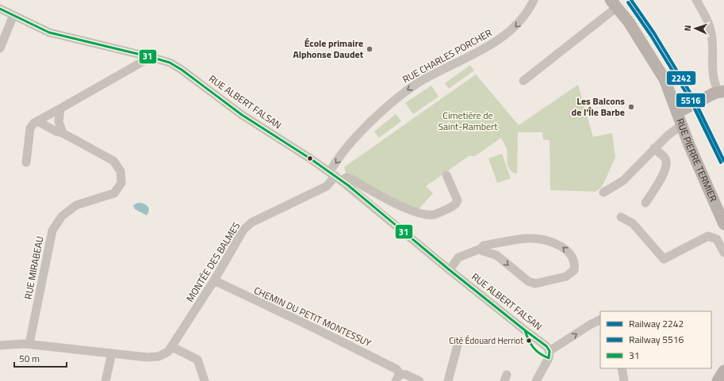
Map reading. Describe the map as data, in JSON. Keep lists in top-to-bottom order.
{
  "streets": {
    "street": [
      "RUE CHARLES PORCHER",
      "RUE ALBERT FALSAN",
      "RUE PIERRE TERMIER",
      "MONTÉE DES BALMES",
      "RUE MIRABEAU",
      "CHEMIN DU PETIT MONTESSUY"
    ]
  },
  "crossings": [
    ["RUE CHARLES PORCHER", "RUE ALBERT FALSAN"],
    ["RUE CHARLES PORCHER", "MONTÉE DES BALMES"],
    ["RUE ALBERT FALSAN", "MONTÉE DES BALMES"],
    ["MONTÉE DES BALMES", "RUE MIRABEAU"],
    ["MONTÉE DES BALMES", "CHEMIN DU PETIT MONTESSUY"]
  ],
  "one_way": ["RUE CHARLES PORCHER"],
  "parks": ["Cimetière de Saint-Rambert"],
  "places": ["École primaire Alphonse Daudet", "Les Balcons de l'Île Barbe", "Cité Édouard Herriot"],
  "lines": ["rail line 2242", "rail line 5516", "transit line 31"],
  "legend": ["Railway 2242", "Railway 5516", "31"],
  "scale_bar": "50 m",
  "north": "left"
}
